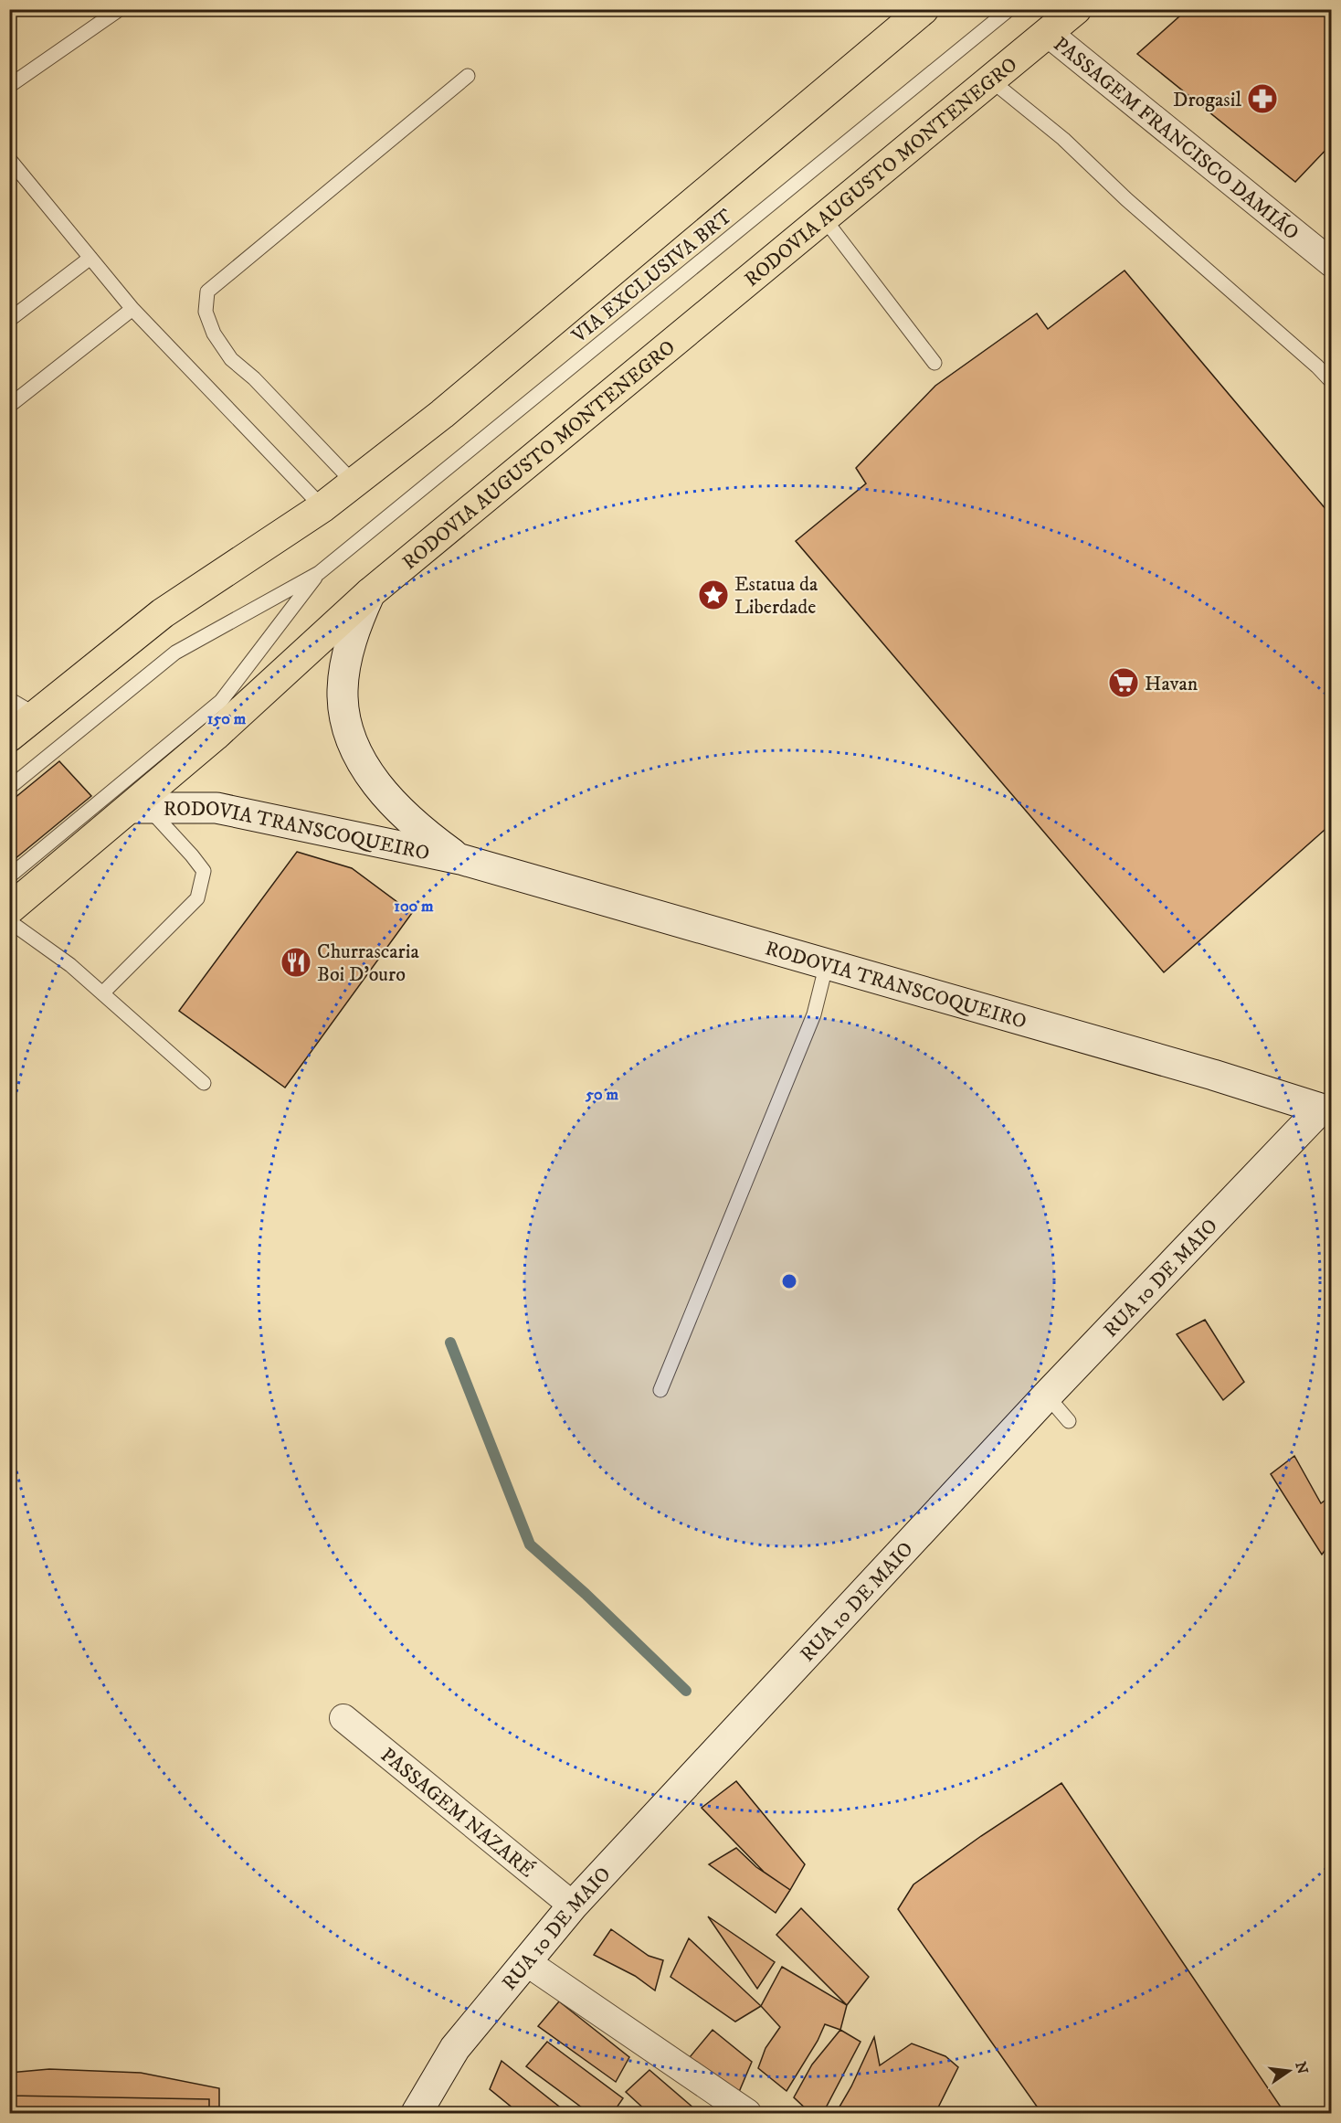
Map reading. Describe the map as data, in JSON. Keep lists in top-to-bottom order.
{
  "streets": {
    "main road": ["RODOVIA AUGUSTO MONTENEGRO", "RODOVIA TRANSCOQUEIRO", "RUA 10 DE MAIO"],
    "street": ["PASSAGEM FRANCISCO DAMIÃO", "PASSAGEM NAZARÉ"],
    "lane": ["VIA EXCLUSIVA BRT"]
  },
  "crossings": [
    ["PASSAGEM FRANCISCO DAMIÃO", "RODOVIA AUGUSTO MONTENEGRO"],
    ["RODOVIA AUGUSTO MONTENEGRO", "RODOVIA TRANSCOQUEIRO"],
    ["RODOVIA TRANSCOQUEIRO", "RUA 10 DE MAIO"],
    ["RUA 10 DE MAIO", "PASSAGEM NAZARÉ"]
  ],
  "places": {
    "pharmacy": ["Drogasil"],
    "place": ["Estatua da Liberdade"],
    "supermarket": ["Havan"],
    "restaurant": ["Churrascaria Boi D'ouro"]
  },
  "north": "right",
  "rings": ["150 m", "100 m", "50 m"]
}
